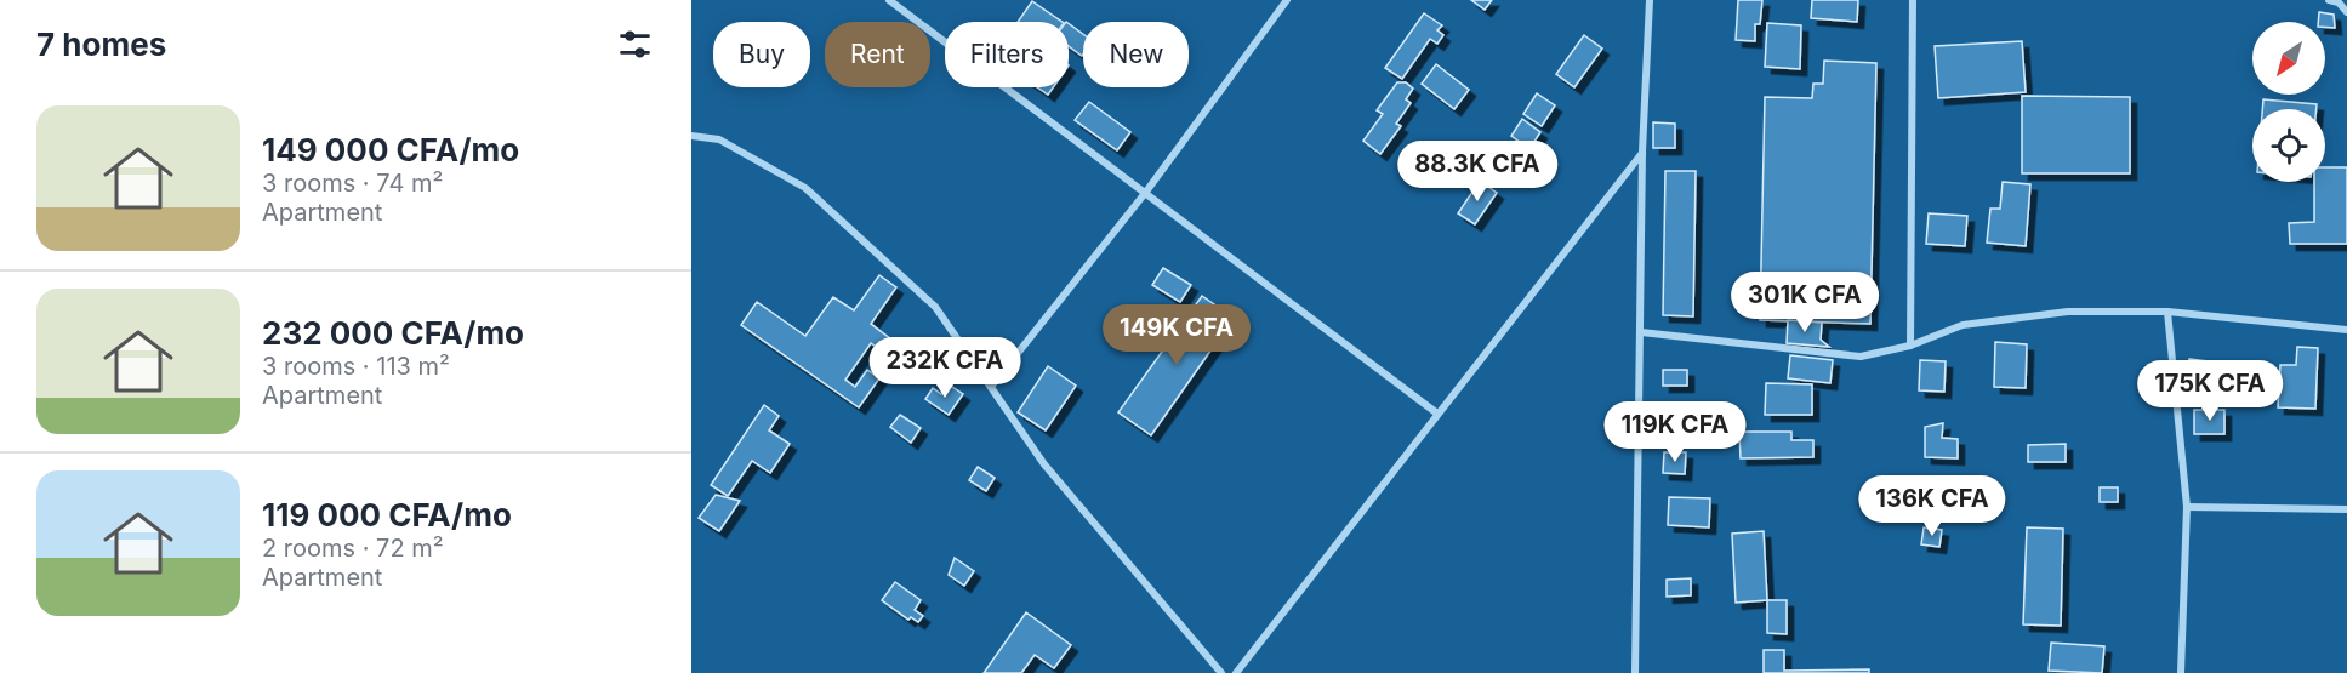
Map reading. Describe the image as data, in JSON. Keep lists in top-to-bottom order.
{
  "north": "bottom left",
  "page": {
    "heading": "7 homes",
    "chip": [
      "Buy",
      "Rent",
      "Filters",
      "New"
    ],
    "list": [
      {
        "name": "149 000 CFA/mo",
        "note": "3 rooms · 74 m² · Apartment"
      },
      {
        "name": "232 000 CFA/mo",
        "note": "3 rooms · 113 m² · Apartment"
      },
      {
        "name": "119 000 CFA/mo",
        "note": "2 rooms · 72 m² · Apartment"
      }
    ],
    "price": [
      "88.3K CFA",
      "301K CFA",
      "149K CFA",
      "232K CFA",
      "175K CFA",
      "119K CFA",
      "136K CFA"
    ]
  }
}
